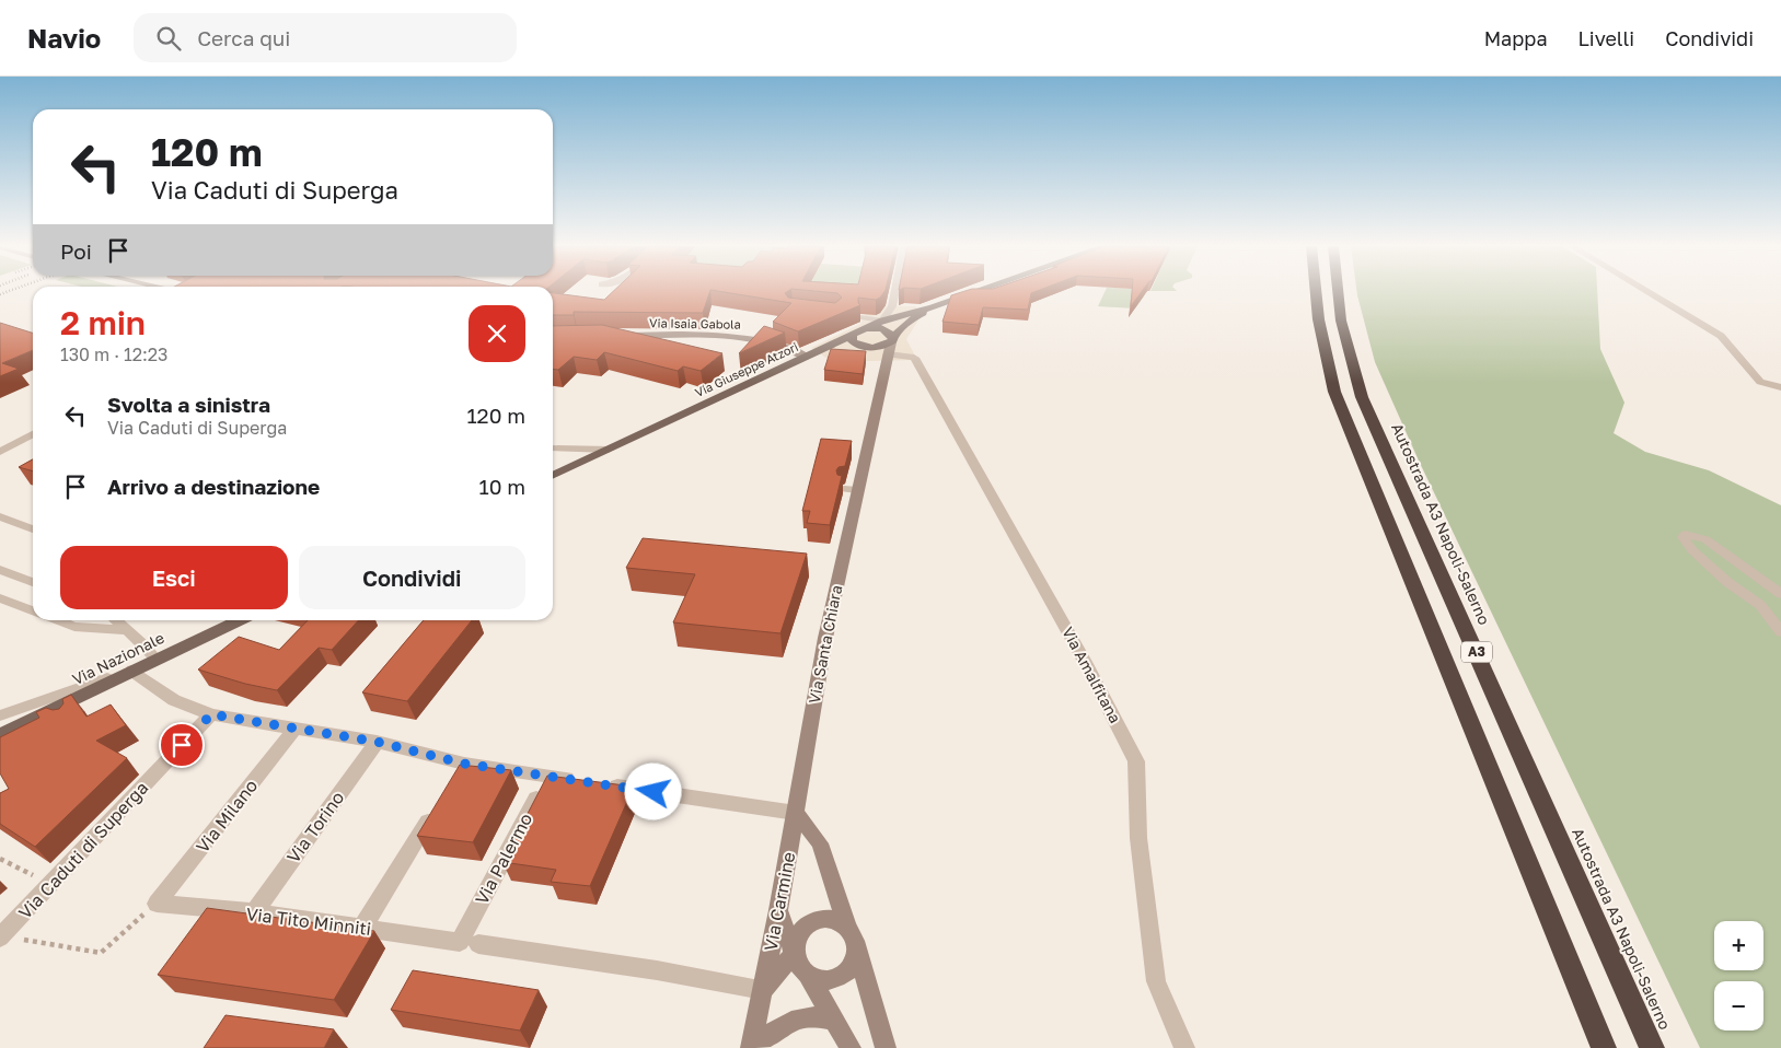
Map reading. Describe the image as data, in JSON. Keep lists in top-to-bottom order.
{
  "streets": {
    "highway": ["Autostrada A3 Napoli-Salerno", "A3"],
    "main road": ["Via Giuseppe Atzori", "Via Nazionale"],
    "street": [
      "Via Isaia Gabola",
      "Via Santa Chiara",
      "Via Amalfitana",
      "Via Milano",
      "Via Torino",
      "Via Caduti di Superga",
      "Via Palermo",
      "Via Carmine",
      "Via Tito Minniti"
    ]
  },
  "crossings": [
    ["Via Isaia Gabola", "Via Giuseppe Atzori"],
    ["Via Giuseppe Atzori", "Via Santa Chiara"],
    ["Via Giuseppe Atzori", "Via Amalfitana"],
    ["Via Santa Chiara", "Via Amalfitana"],
    ["Via Santa Chiara", "Via Carmine"],
    ["Via Milano", "Via Tito Minniti"],
    ["Via Torino", "Via Tito Minniti"],
    ["Via Palermo", "Via Tito Minniti"],
    ["Via Carmine", "Via Tito Minniti"]
  ],
  "page": {
    "header": "Navio",
    "search": "Cerca qui",
    "nav": ["Mappa", "Livelli", "Condividi"],
    "turn": ["120 m", "Via Caduti di Superga"],
    "then": "Poi",
    "heading": ["2 min", "130 m · 12:23"],
    "list": [
      {
        "name": "Svolta a sinistra",
        "note": "Via Caduti di Superga",
        "value": "120 m"
      },
      {
        "name": "Arrivo a destinazione",
        "value": "10 m"
      }
    ],
    "buttons": ["Esci", "Condividi"],
    "map_buttons": ["+", "−"]
  }
}
